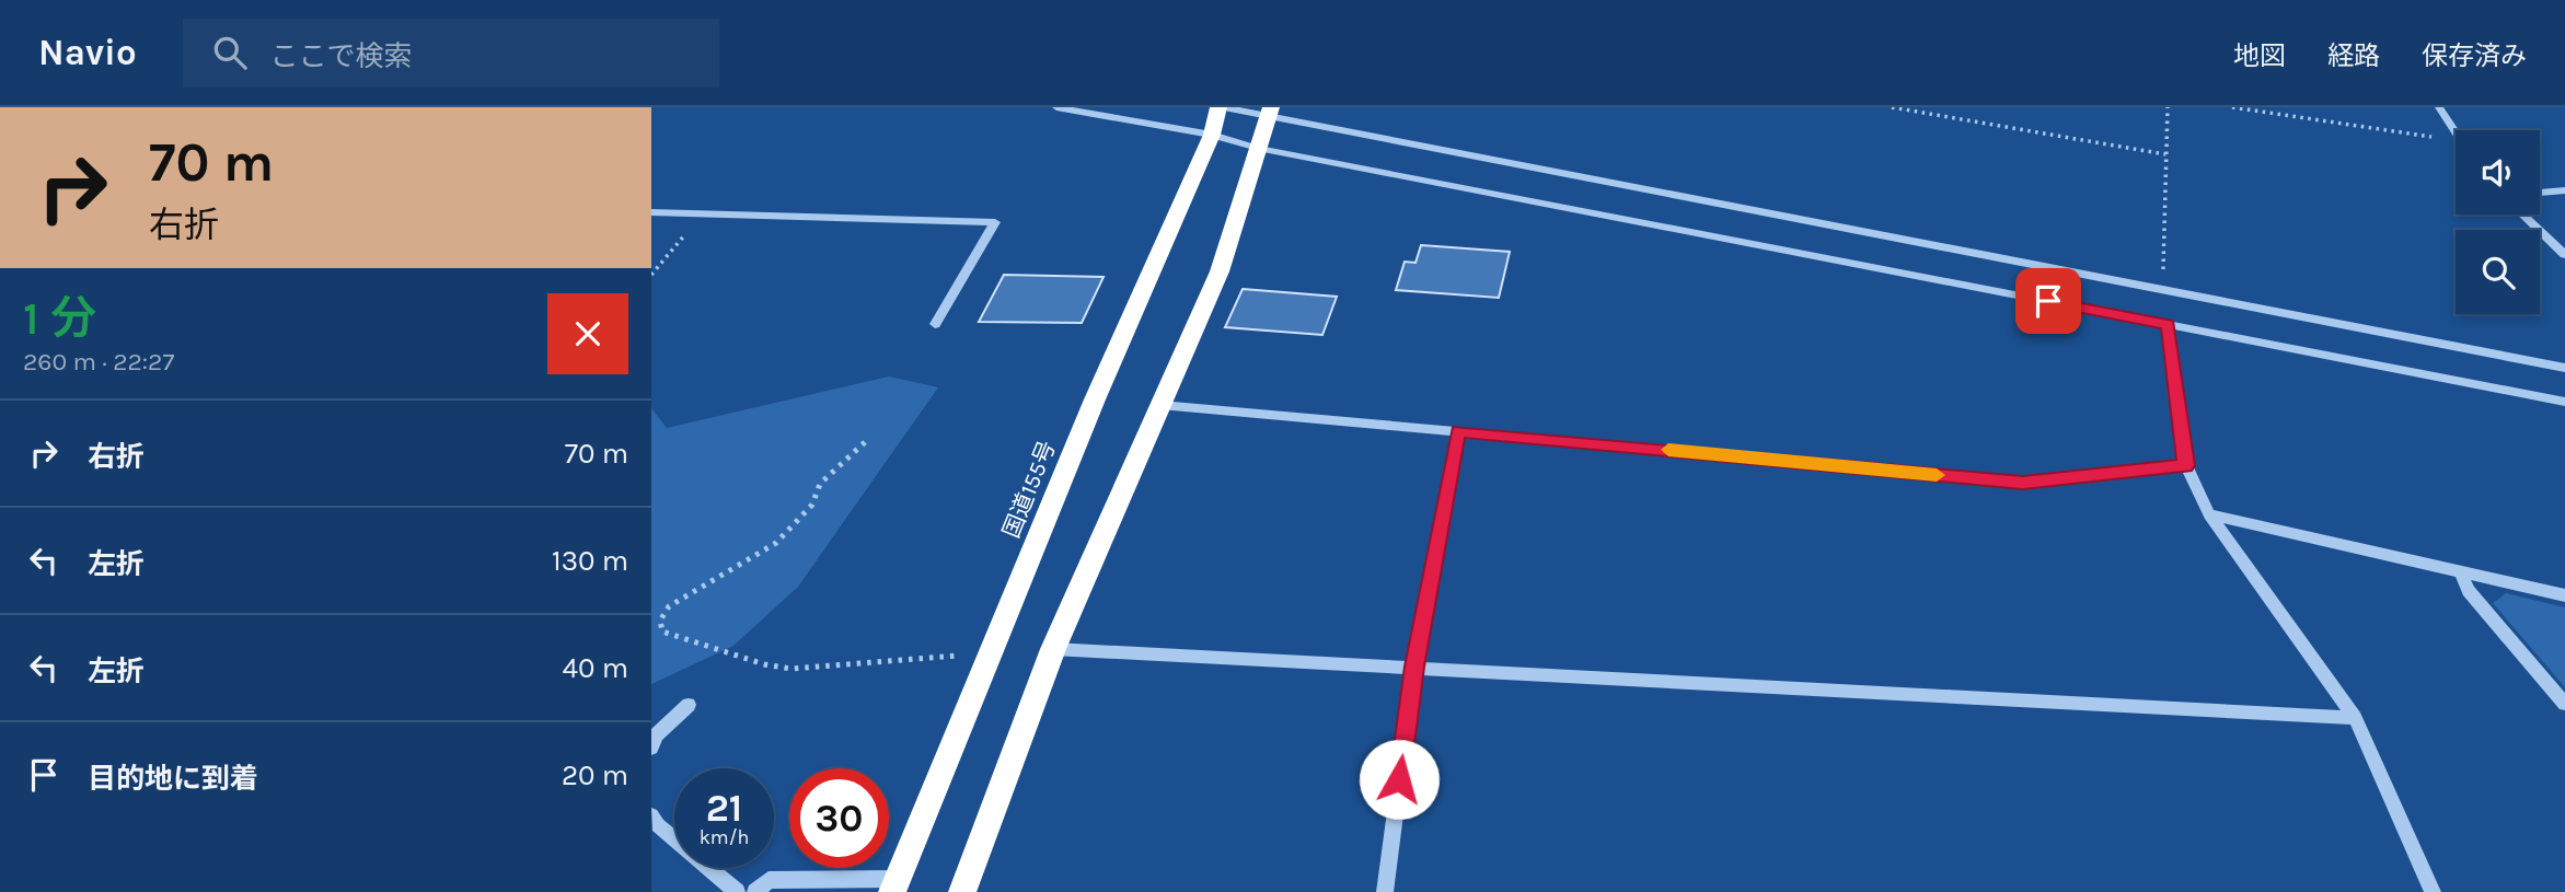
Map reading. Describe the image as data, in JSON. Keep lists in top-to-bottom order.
{
  "streets": {
    "highway": ["国道155号"]
  },
  "page": {
    "header": "Navio",
    "search": "ここで検索",
    "nav": ["地図", "経路", "保存済み"],
    "turn": ["70 m", "右折"],
    "heading": ["1 分", "260 m · 22:27"],
    "list": [
      {
        "name": "右折",
        "value": "70 m"
      },
      {
        "name": "左折",
        "value": "130 m"
      },
      {
        "name": "左折",
        "value": "40 m"
      },
      {
        "name": "目的地に到着",
        "value": "20 m"
      }
    ],
    "speed": "21 km/h",
    "limit": "30"
  }
}
